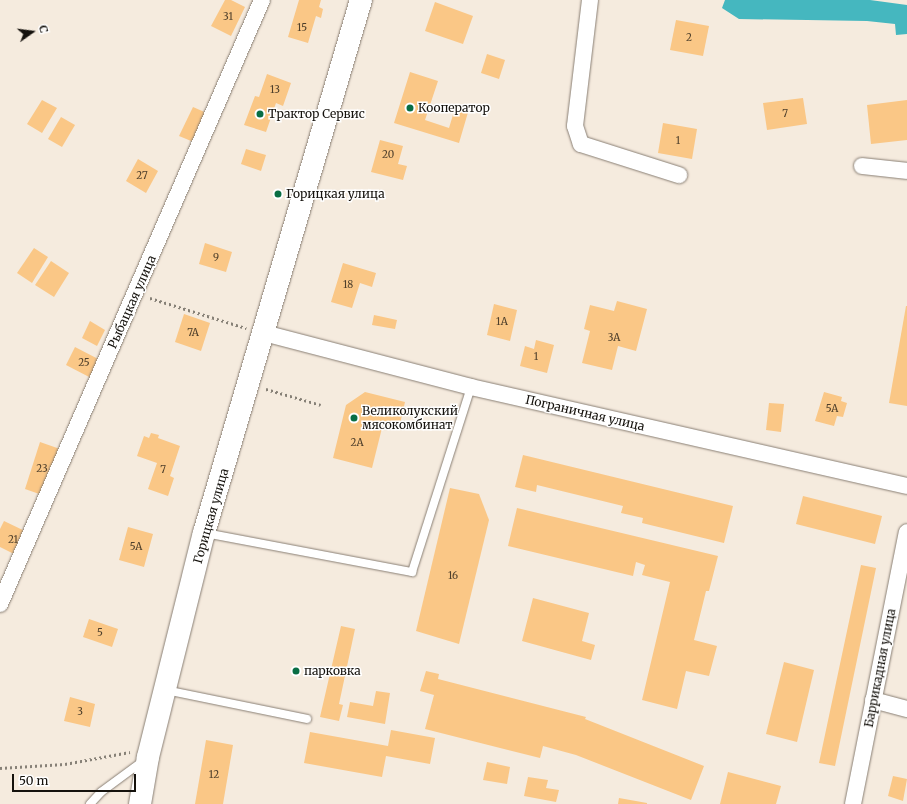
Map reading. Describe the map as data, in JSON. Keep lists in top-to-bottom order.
{
  "streets": {
    "main road": ["Горицкая улица"],
    "street": ["Рыбацкая улица", "Пограничная улица", "Баррикадная улица"]
  },
  "crossings": [
    ["Пограничная улица", "Горицкая улица"]
  ],
  "places": [
    "Кооператор",
    "Трактор Сервис",
    "Горицкая улица",
    "Великолукский мясокомбинат",
    "парковка"
  ],
  "house_numbers": [
    "31",
    "15",
    "2",
    "13",
    "7",
    "1",
    "20",
    "27",
    "9",
    "18",
    "1А",
    "7А",
    "3А",
    "1",
    "25",
    "5А",
    "2А",
    "23",
    "7",
    "21",
    "5А",
    "16",
    "5",
    "3",
    "12"
  ],
  "scale_bar": "50 m",
  "north": "right"
}
